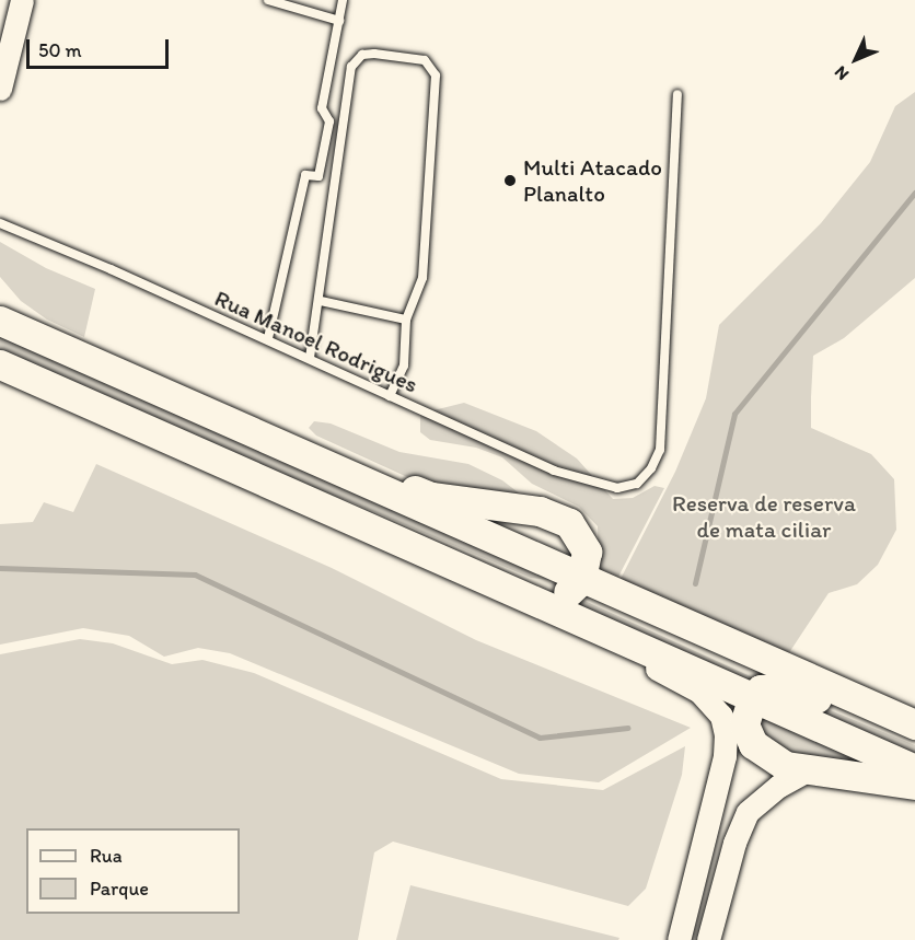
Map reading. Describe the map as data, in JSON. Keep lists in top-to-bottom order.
{
  "streets": {
    "lane": ["Rua Manoel Rodrigues"]
  },
  "parks": ["Reserva de reserva de mata ciliar"],
  "places": ["Multi Atacado Planalto"],
  "legend": ["Rua", "Parque"],
  "scale_bar": "50 m",
  "north": "bottom left"
}
